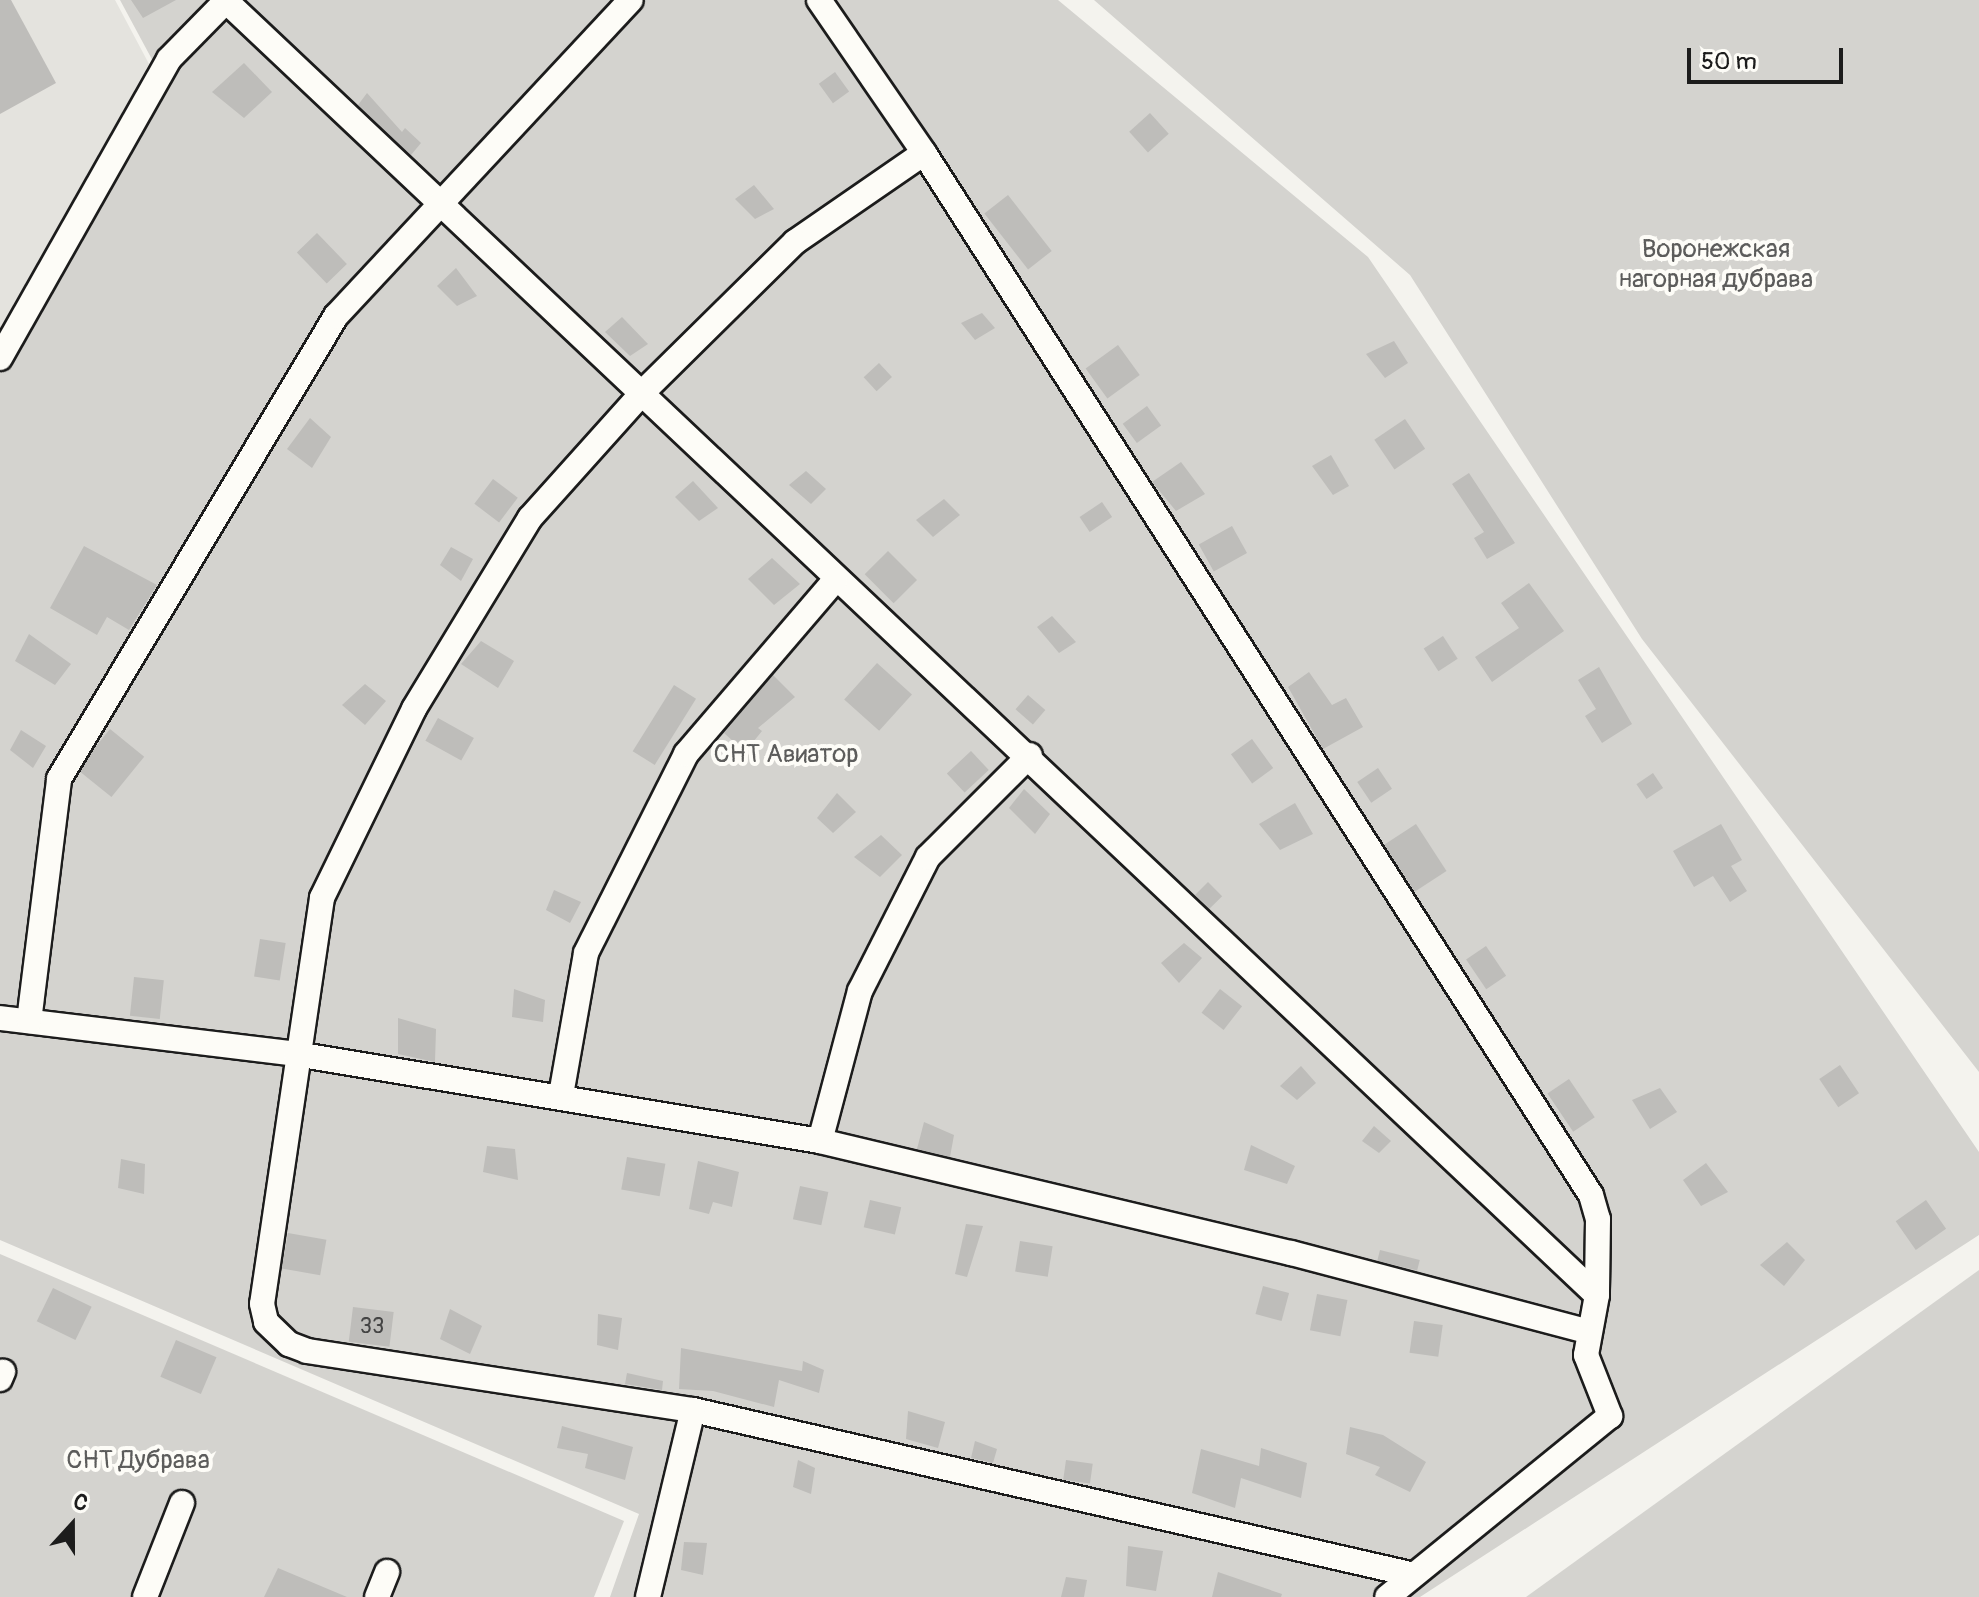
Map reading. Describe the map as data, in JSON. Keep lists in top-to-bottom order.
{
  "parks": ["Воронежская нагорная дубрава", "СНТ Авиатор", "СНТ Дубрава"],
  "house_numbers": ["33"],
  "scale_bar": "50 m",
  "north": "top"
}
